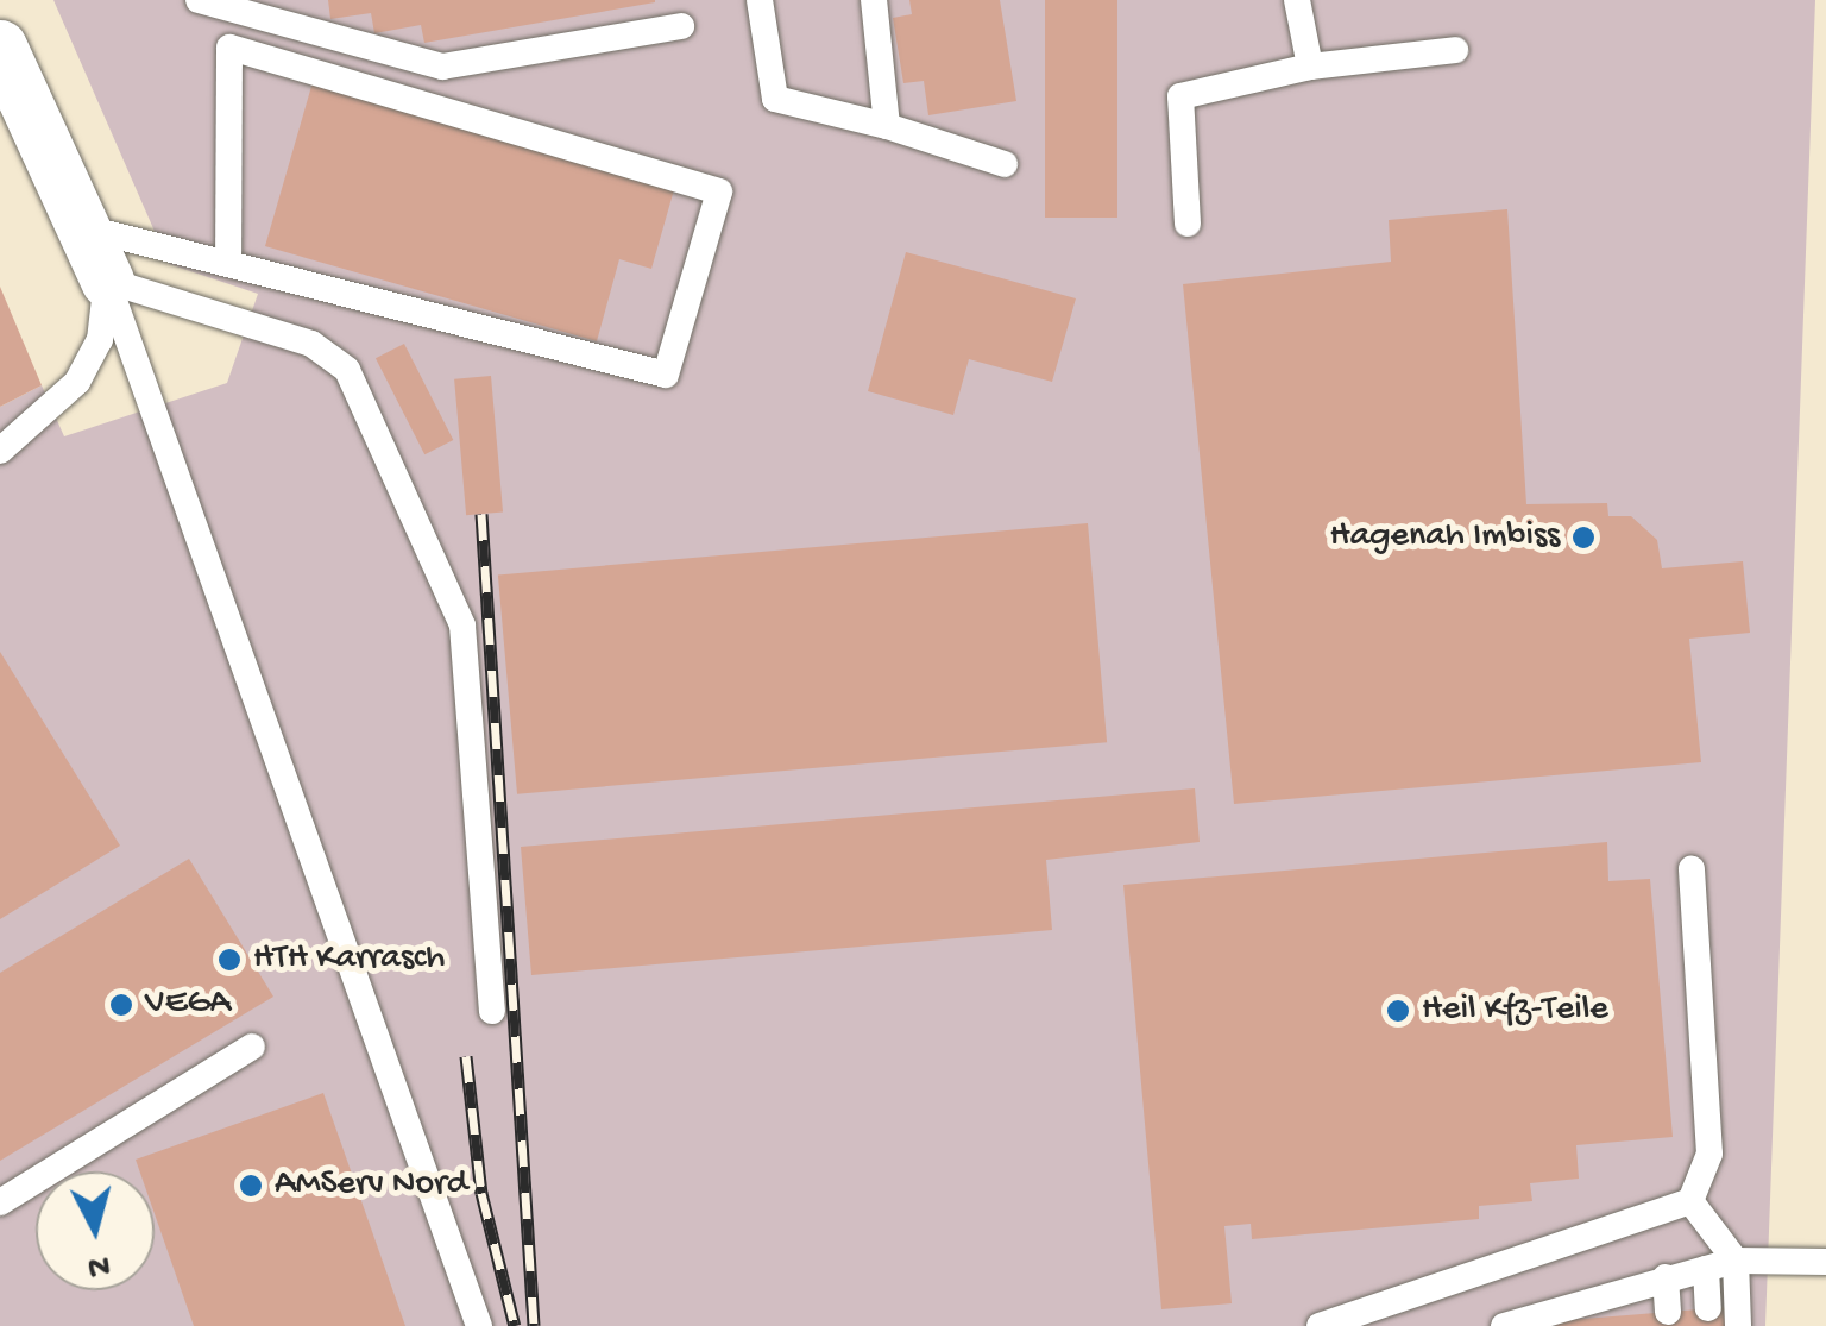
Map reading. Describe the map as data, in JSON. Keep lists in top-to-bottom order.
{
  "places": [
    "Hagenah Imbiss",
    "HTH Karrasch",
    "VEGA",
    "Heil Kfz-Teile",
    "AMServ Nord"
  ],
  "north": "bottom"
}
